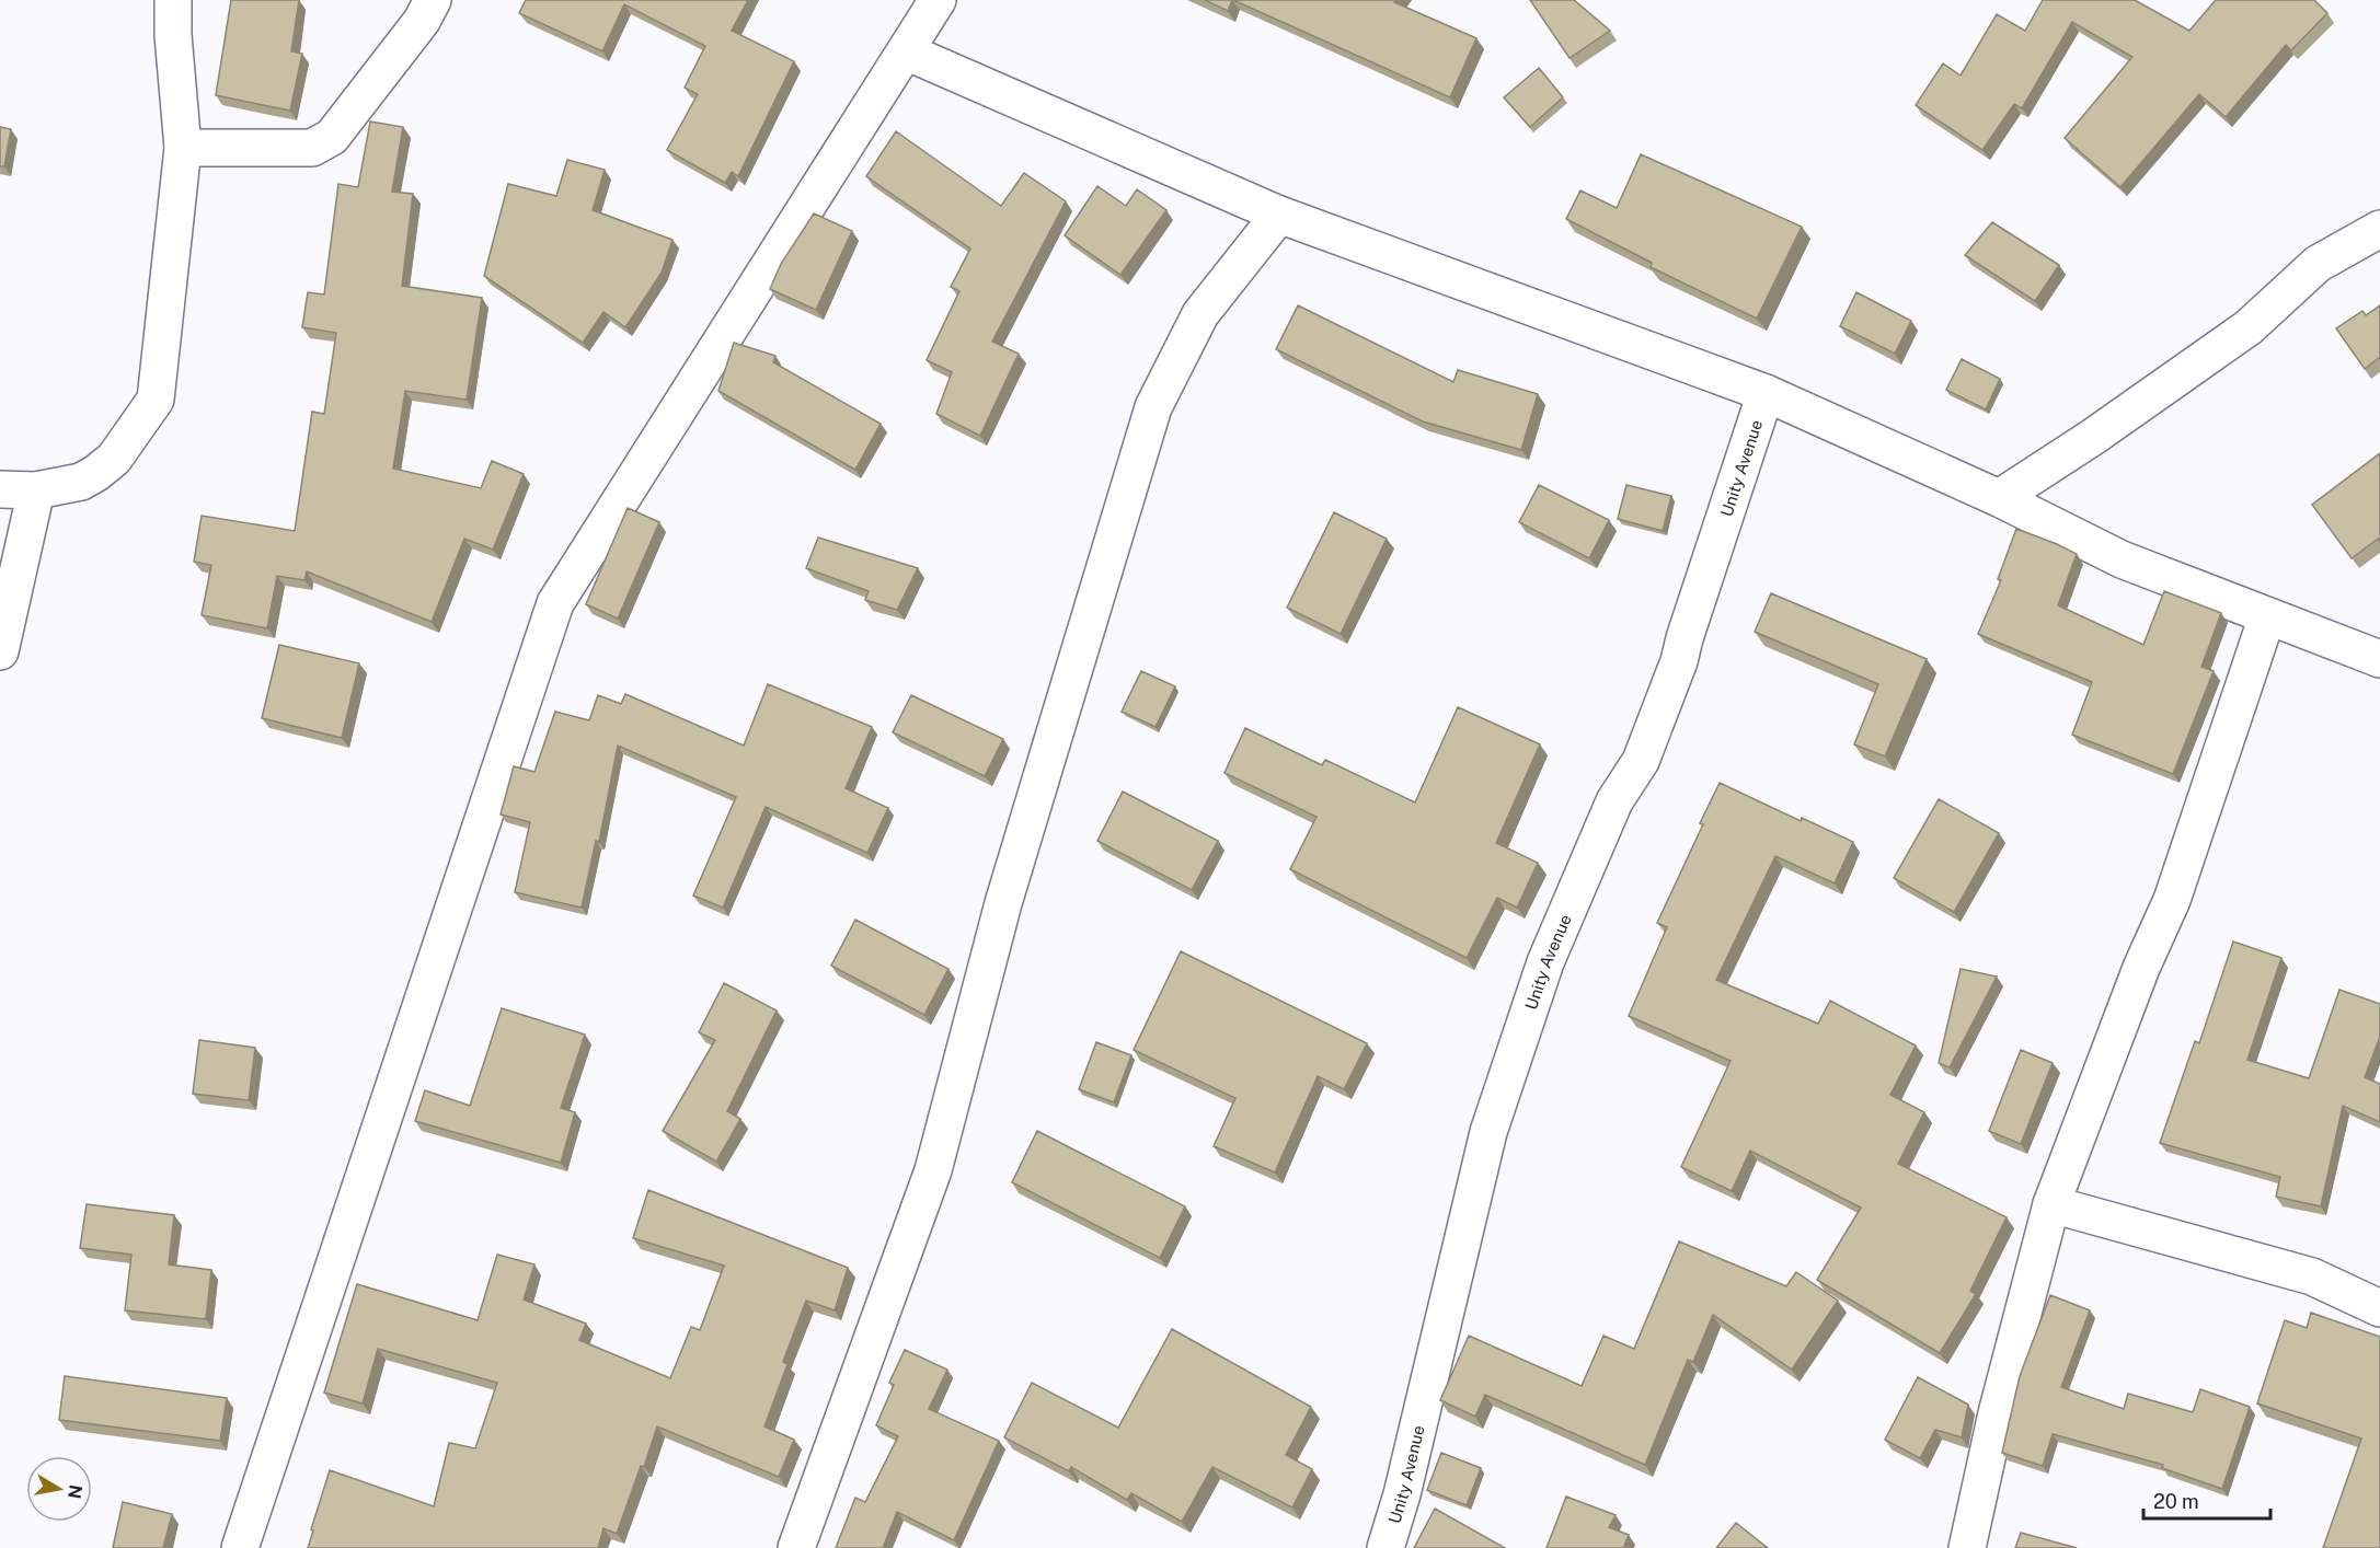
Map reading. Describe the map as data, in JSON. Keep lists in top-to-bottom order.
{
  "streets": {
    "street": ["Unity Avenue"]
  },
  "scale_bar": "20 m",
  "north": "right"
}
